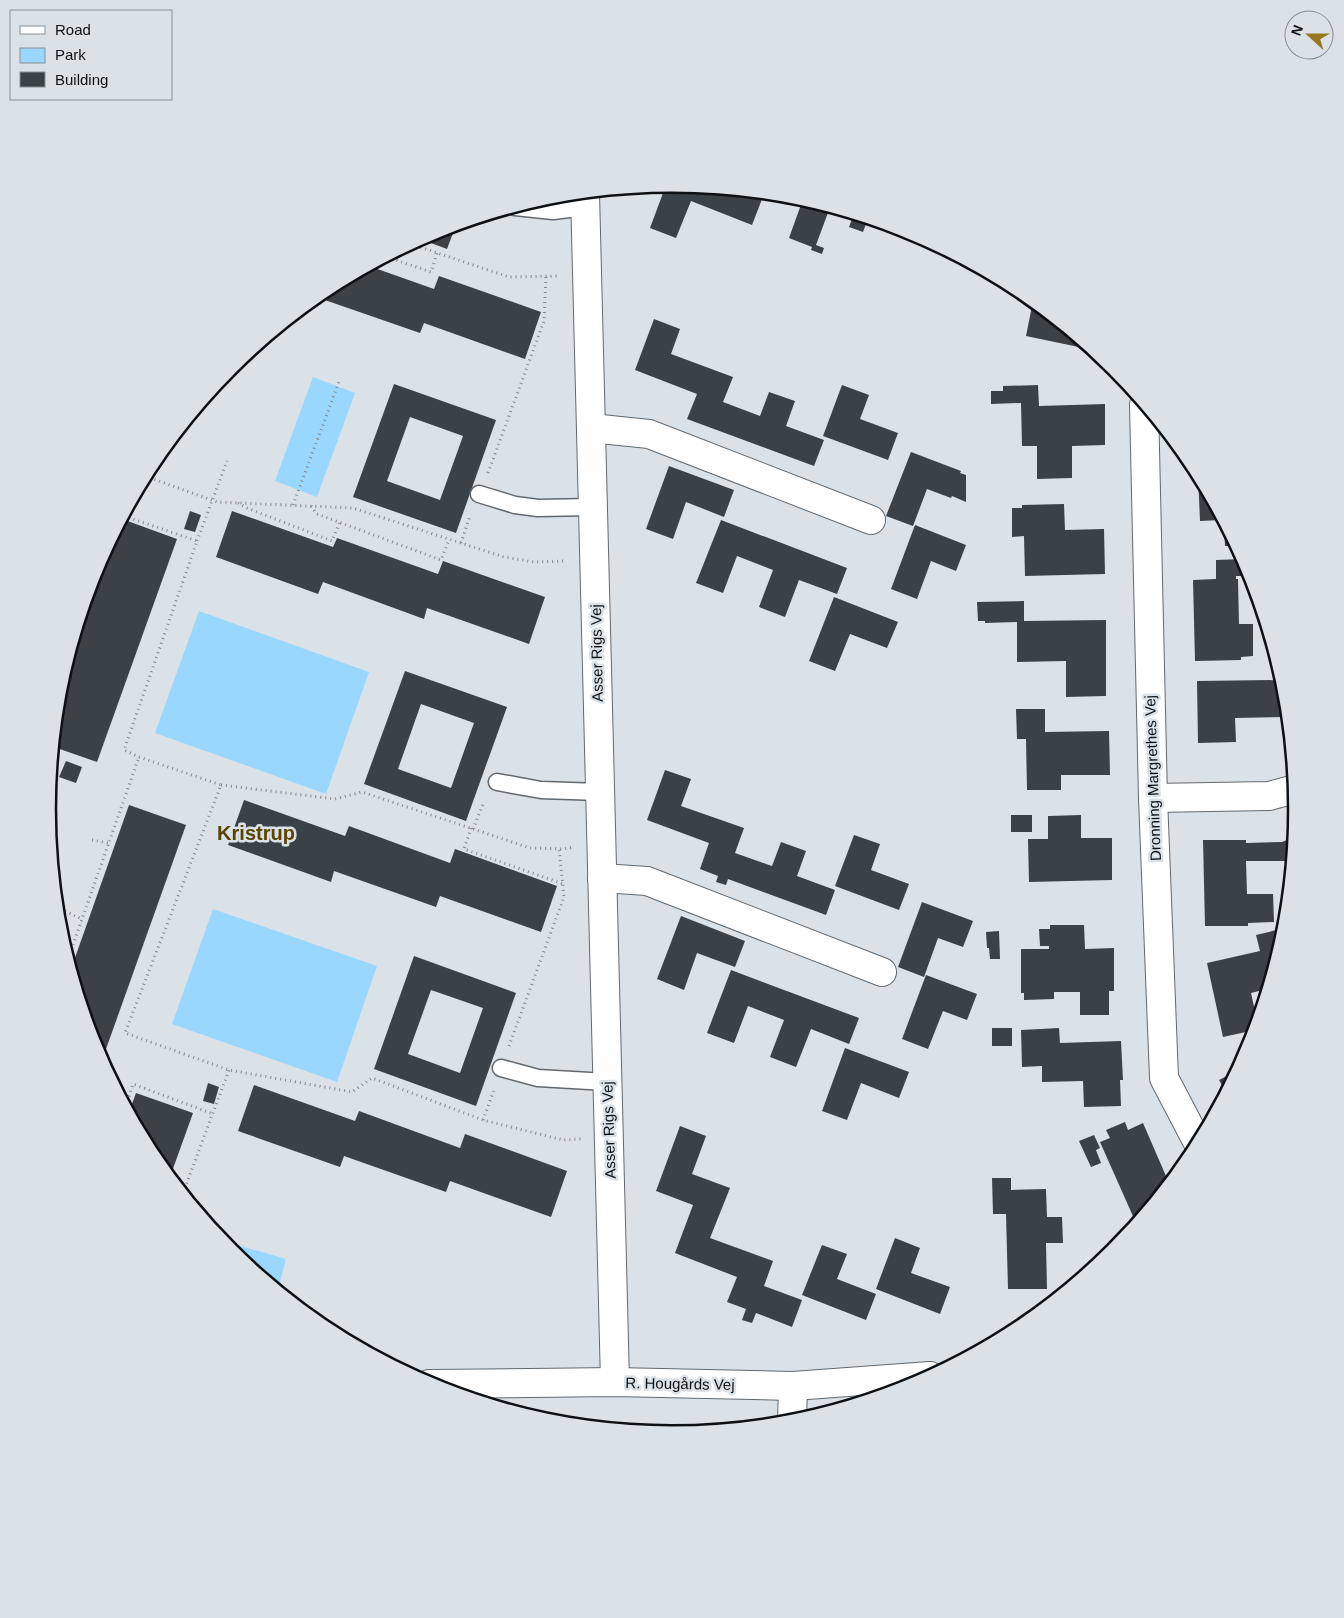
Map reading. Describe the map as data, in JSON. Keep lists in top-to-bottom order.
{
  "streets": {
    "street": ["Asser Rigs Vej", "Dronning Margrethes Vej", "R. Hougårds Vej"]
  },
  "crossings": [
    ["Asser Rigs Vej", "R. Hougårds Vej"]
  ],
  "districts": ["Kristrup"],
  "legend": ["Road", "Park", "Building"],
  "north": "left"
}
